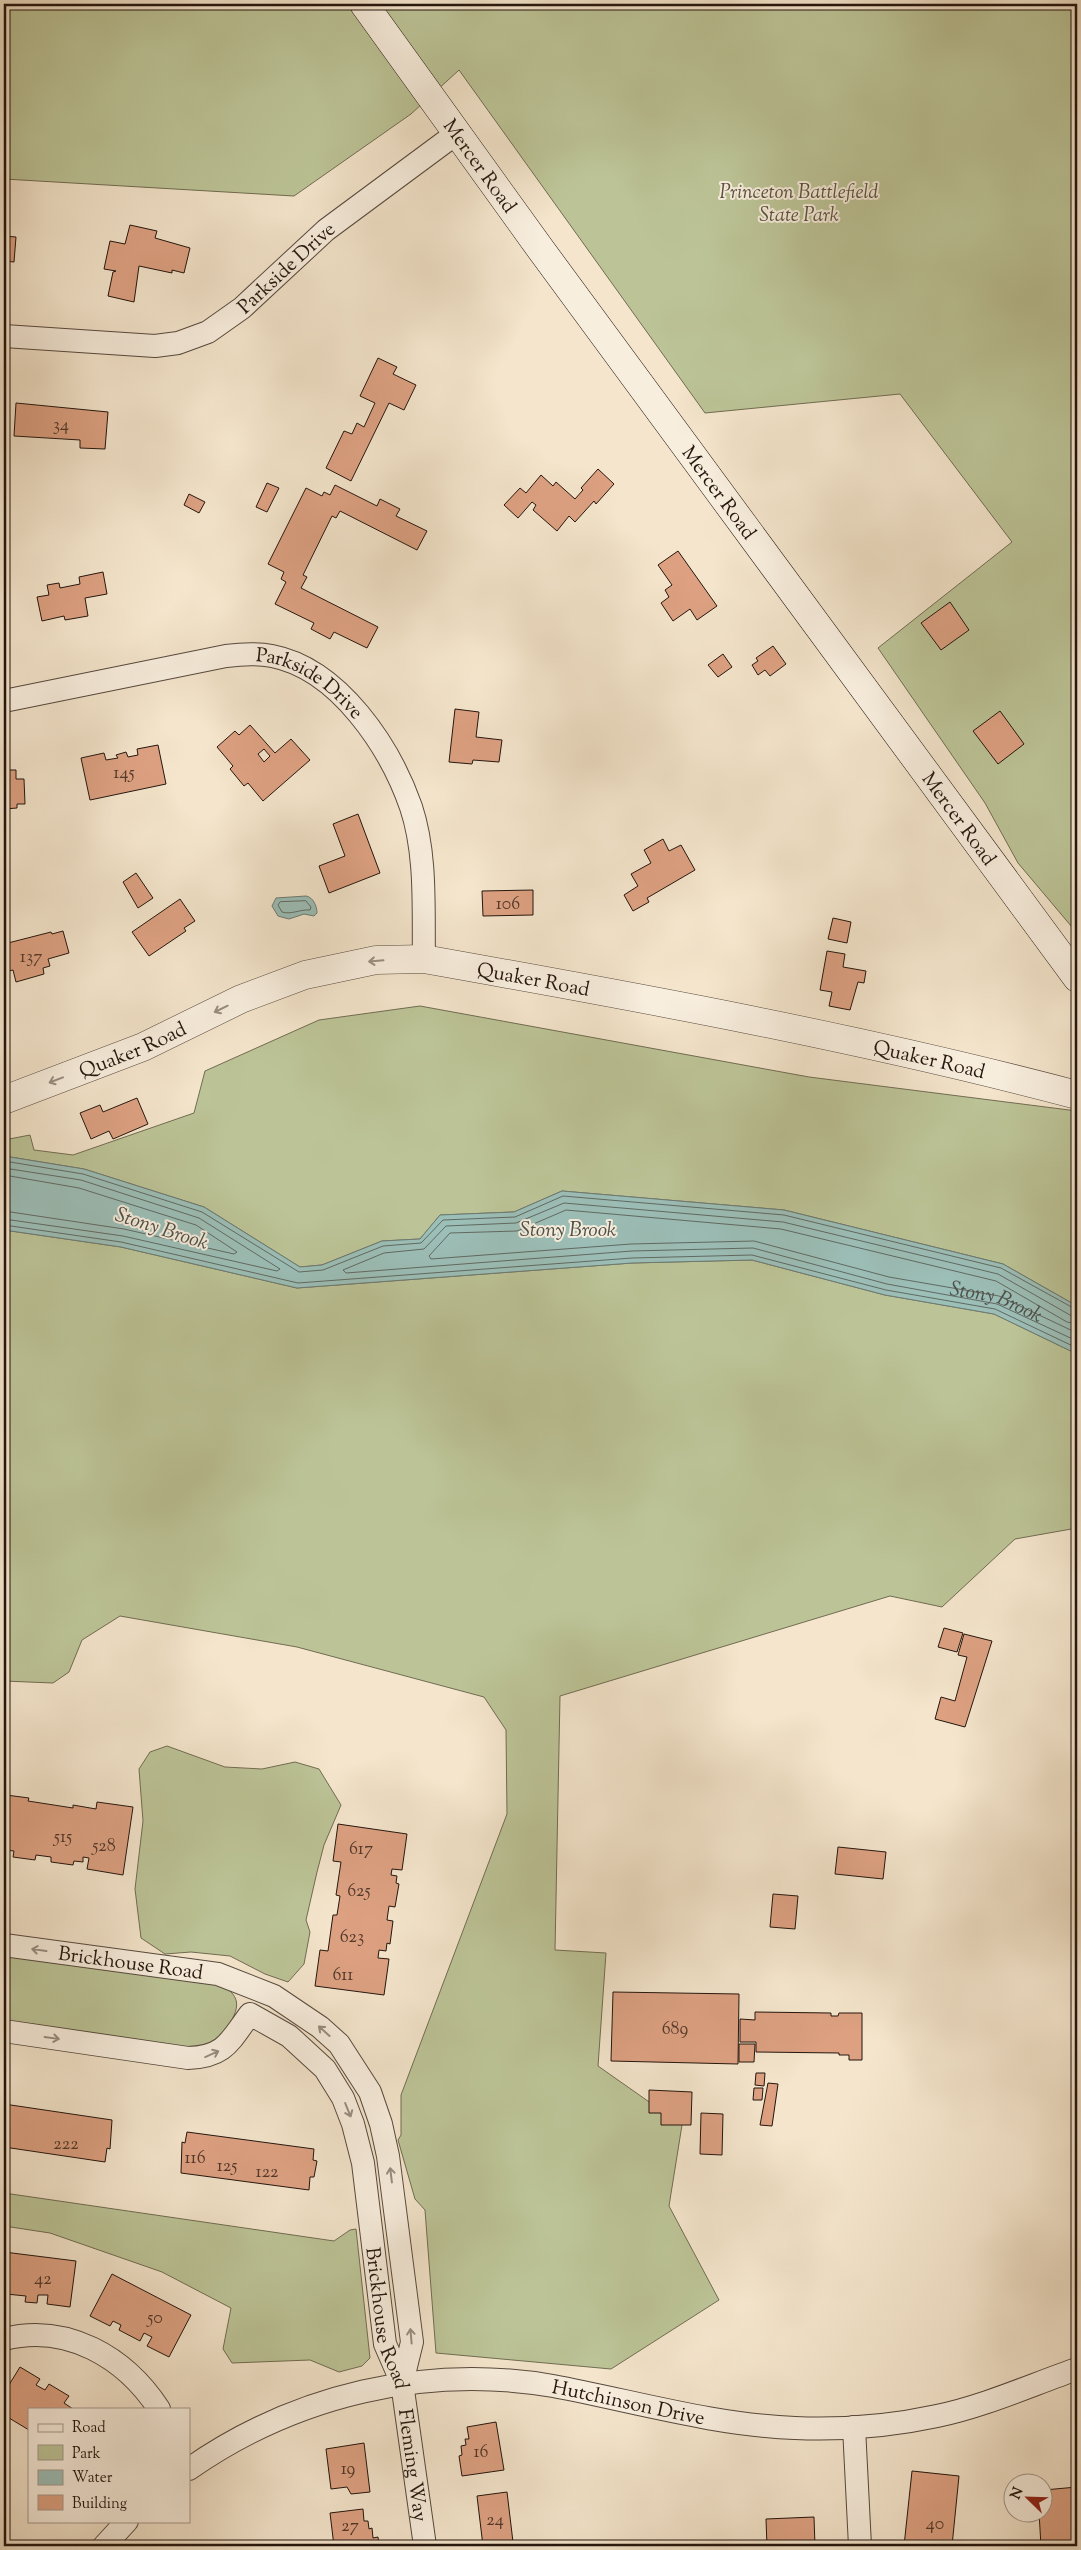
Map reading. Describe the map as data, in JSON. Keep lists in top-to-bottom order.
{
  "streets": {
    "main road": ["Mercer Road", "Quaker Road"],
    "street": [
      "Parkside Drive",
      "Brickhouse Road",
      "Hutchinson Drive",
      "Fleming Way"
    ]
  },
  "crossings": [
    ["Mercer Road", "Parkside Drive"],
    ["Parkside Drive", "Quaker Road"],
    ["Brickhouse Road", "Hutchinson Drive"],
    ["Brickhouse Road", "Fleming Way"],
    ["Hutchinson Drive", "Fleming Way"]
  ],
  "one_way": ["Quaker Road"],
  "water": ["Stony Brook"],
  "parks": ["Princeton Battlefield State Park"],
  "house_numbers": [
    "34",
    "145",
    "106",
    "137",
    "515",
    "528",
    "617",
    "625",
    "623",
    "611",
    "689",
    "222",
    "116",
    "125",
    "122",
    "42",
    "50",
    "16",
    "19",
    "24",
    "40",
    "27"
  ],
  "legend": [
    "Road",
    "Park",
    "Water",
    "Building"
  ],
  "north": "top left"
}
